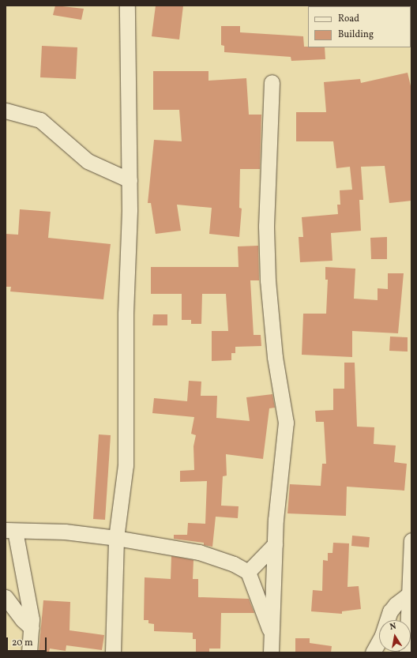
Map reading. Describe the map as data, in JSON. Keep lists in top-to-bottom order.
{
  "legend": ["Road", "Building"],
  "scale_bar": "20 m",
  "north": "top"
}
